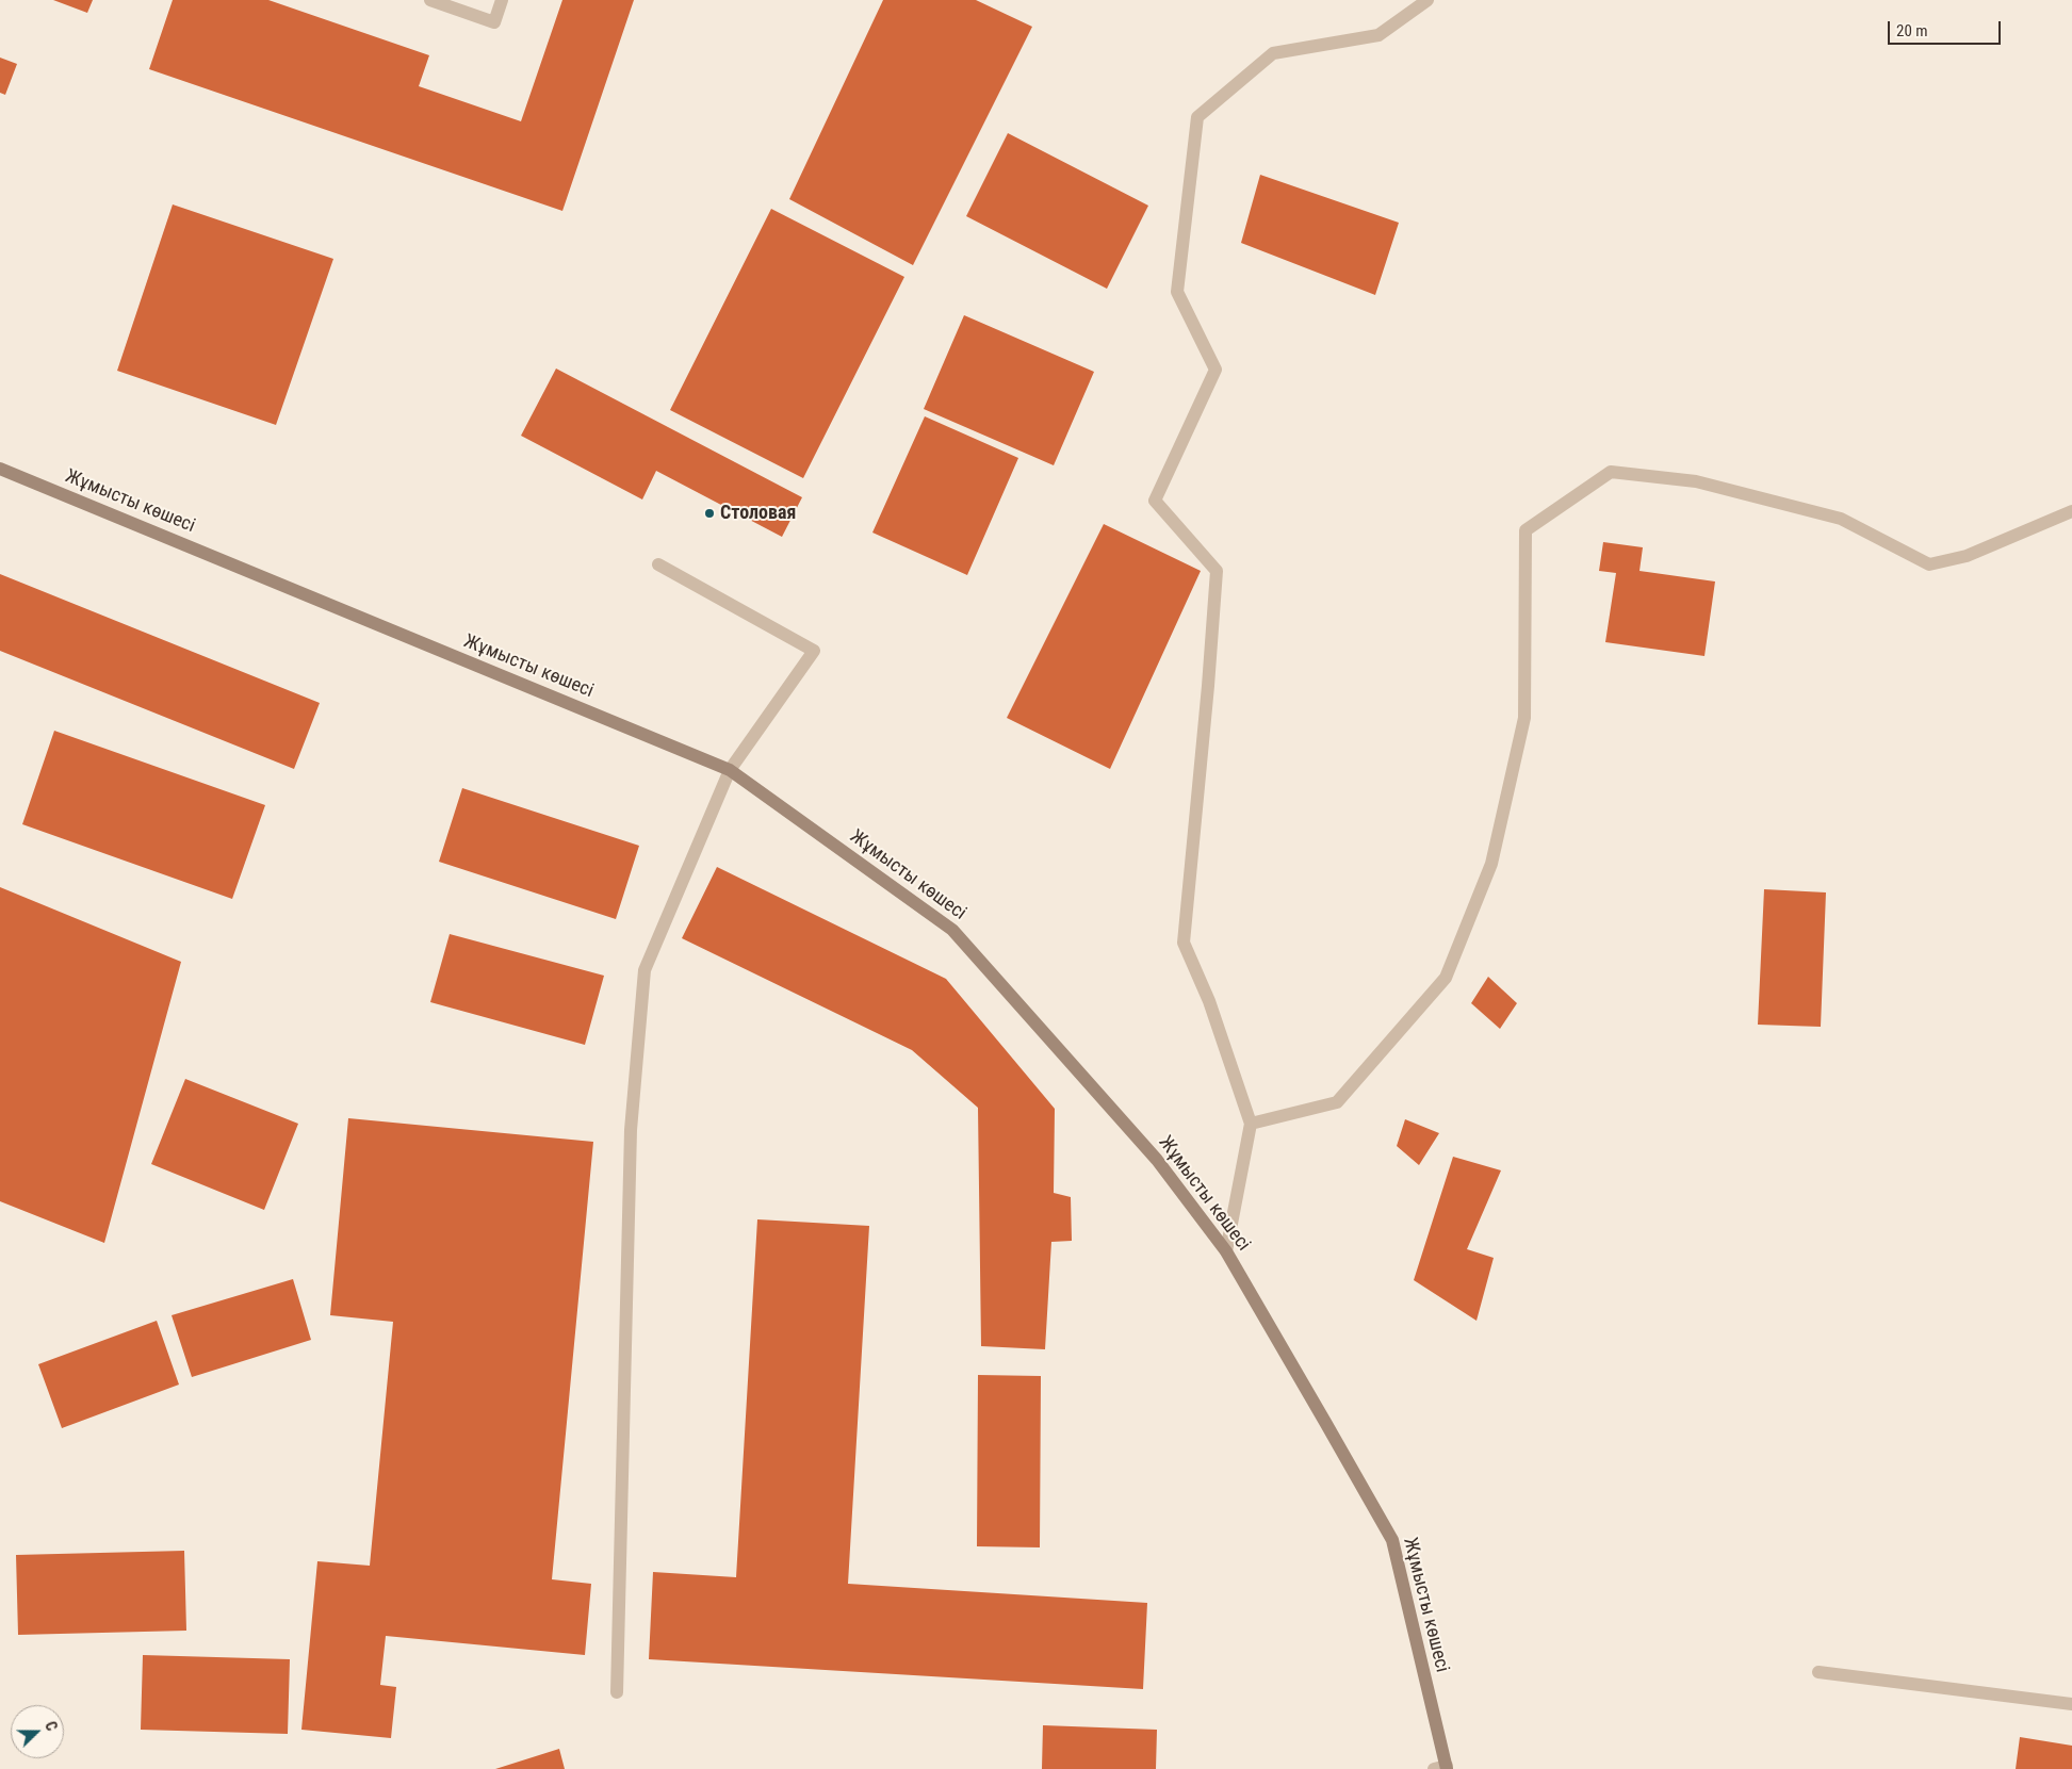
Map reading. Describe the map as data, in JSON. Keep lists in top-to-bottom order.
{
  "streets": {
    "main road": ["Жұмысты көшесі"]
  },
  "places": ["Столовая"],
  "scale_bar": "20 m",
  "north": "right"
}
